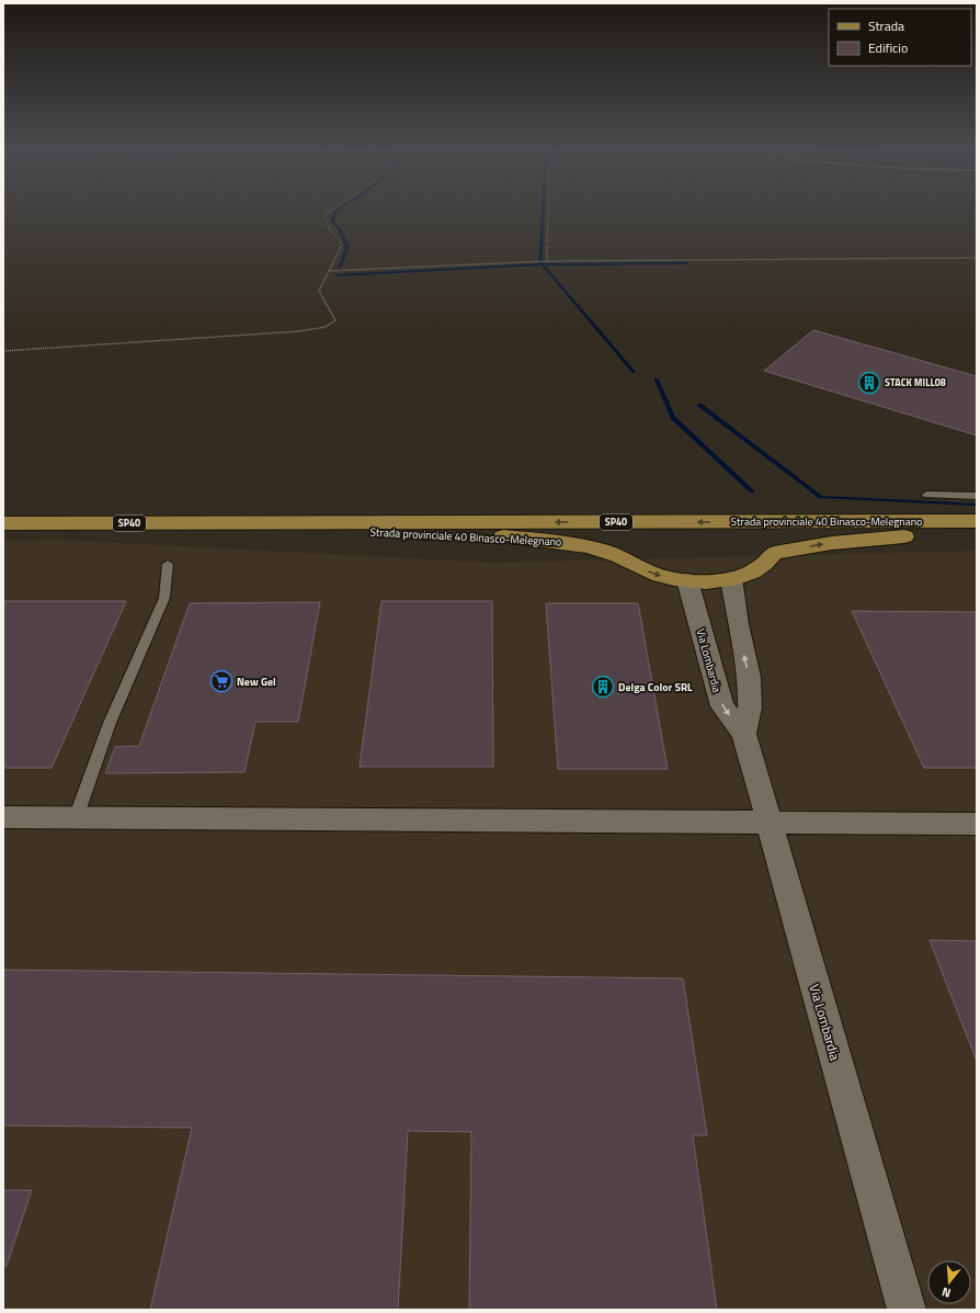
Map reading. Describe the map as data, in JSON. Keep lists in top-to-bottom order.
{
  "streets": {
    "main road": ["Strada provinciale 40 Binasco-Melegnano", "SP40"],
    "street": ["Via Lombardia"]
  },
  "crossings": [
    ["Strada provinciale 40 Binasco-Melegnano", "Via Lombardia"]
  ],
  "places": {
    "building": ["STACK MILL08", "Delga Color SRL"],
    "supermarket": ["New Gel"]
  },
  "legend": ["Strada", "Edificio"],
  "north": "bottom"
}
